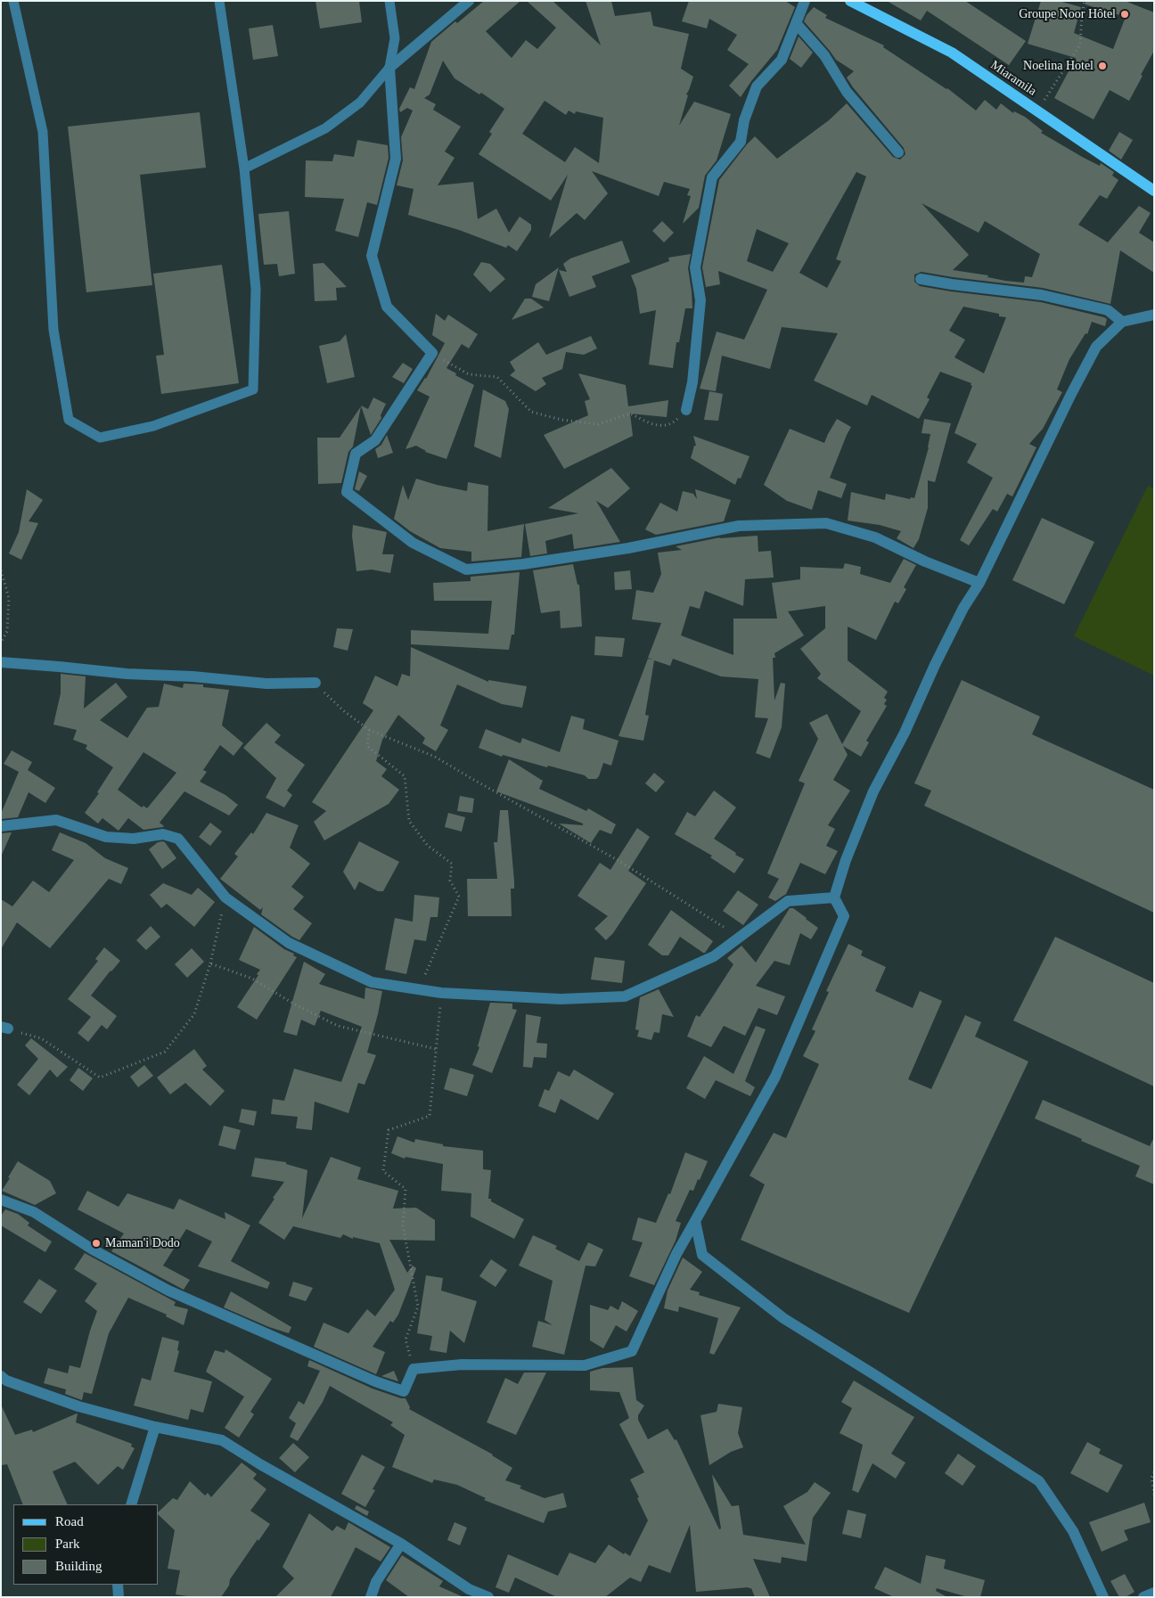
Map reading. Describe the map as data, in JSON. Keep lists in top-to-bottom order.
{
  "streets": {
    "main road": ["Miaramila"]
  },
  "places": ["Groupe Noor Hôtel", "Noelina Hotel", "Maman'i Dodo"],
  "legend": ["Road", "Park", "Building"]
}
